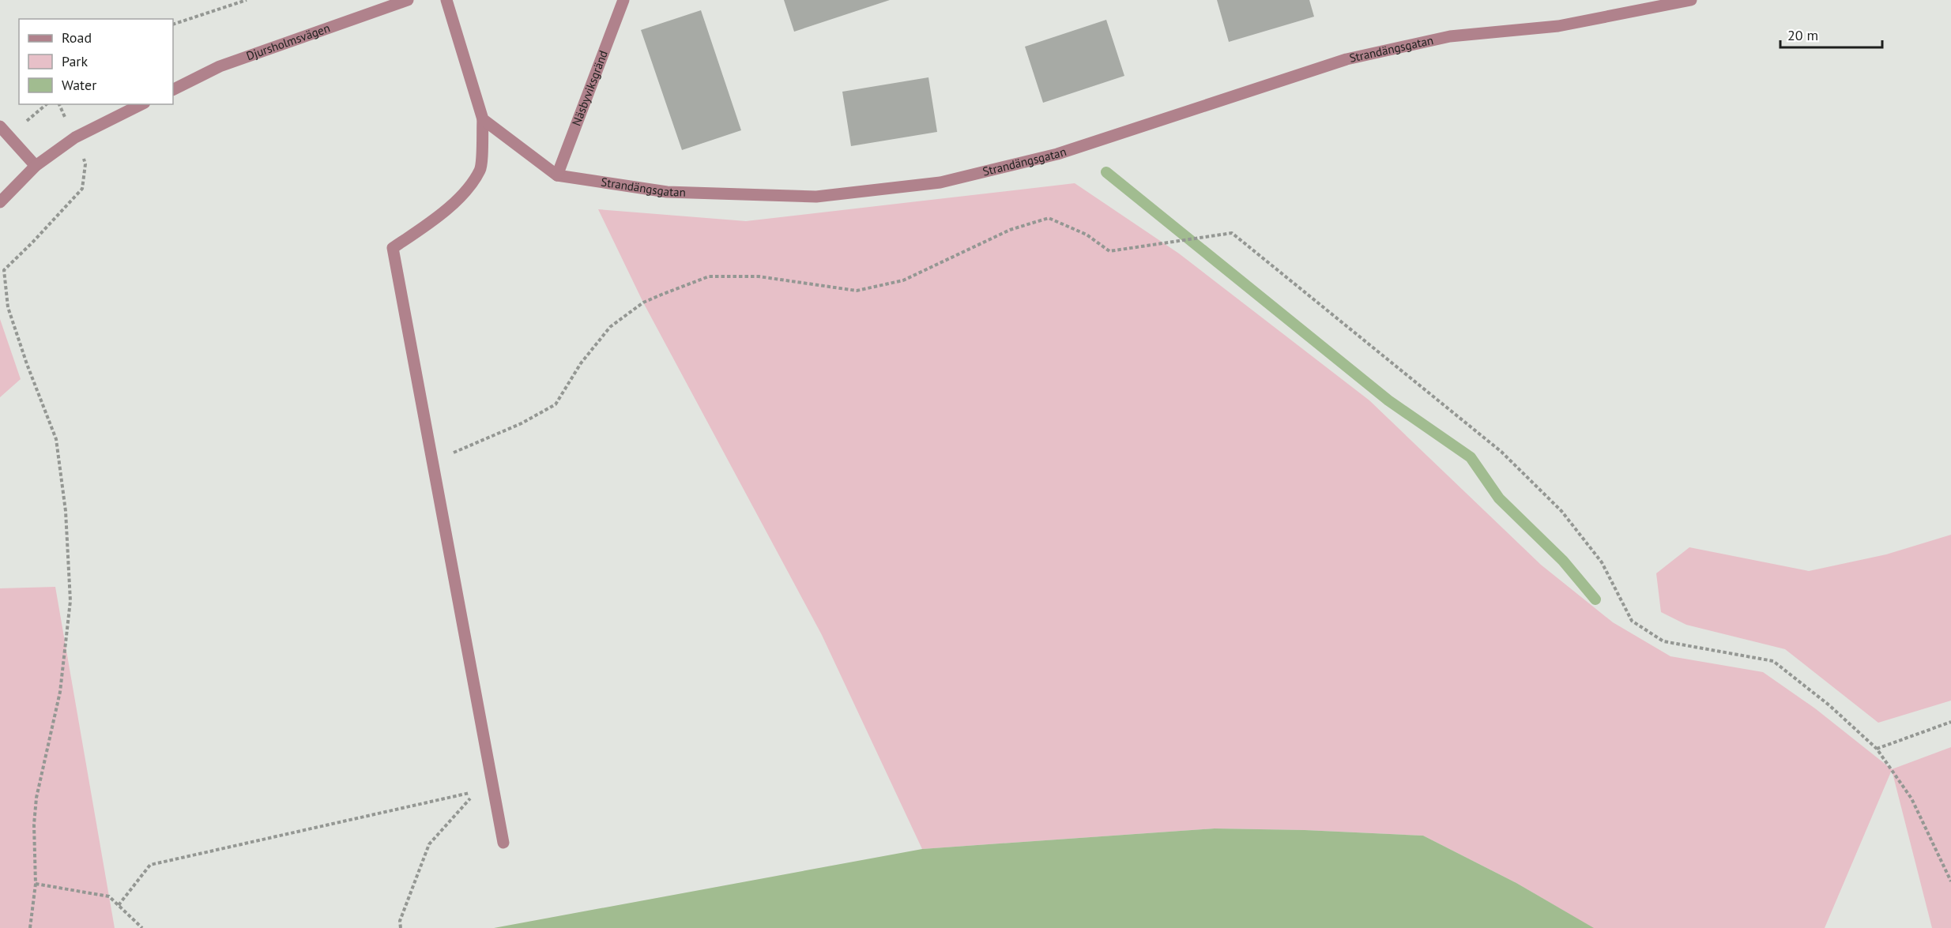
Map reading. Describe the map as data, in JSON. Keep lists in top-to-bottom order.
{
  "streets": {
    "street": ["Djursholmsvägen", "Strandängsgatan", "Näsbyviksgränd"]
  },
  "crossings": [
    ["Strandängsgatan", "Näsbyviksgränd"]
  ],
  "legend": ["Road", "Park", "Water"],
  "scale_bar": "20 m"
}
